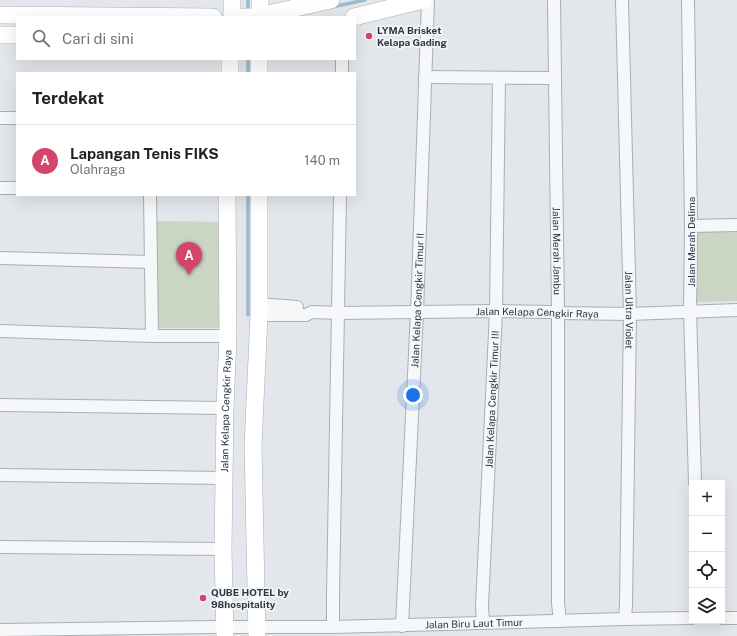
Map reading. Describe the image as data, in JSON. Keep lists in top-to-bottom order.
{
  "streets": {
    "street": [
      "Jalan Merah Delima",
      "Jalan Merah Jambu",
      "Jalan Kelapa Cengkir Timur II",
      "Jalan Ultra Violet",
      "Jalan Kelapa Cengkir Raya",
      "Jalan Kelapa Cengkir Timur III",
      "Jalan Biru Laut Timur"
    ]
  },
  "crossings": [
    ["Jalan Merah Delima", "Jalan Kelapa Cengkir Raya"],
    ["Jalan Merah Jambu", "Jalan Kelapa Cengkir Raya"],
    ["Jalan Merah Jambu", "Jalan Biru Laut Timur"],
    ["Jalan Kelapa Cengkir Timur II", "Jalan Kelapa Cengkir Raya"],
    ["Jalan Kelapa Cengkir Timur II", "Jalan Biru Laut Timur"],
    ["Jalan Ultra Violet", "Jalan Kelapa Cengkir Raya"],
    ["Jalan Ultra Violet", "Jalan Biru Laut Timur"],
    ["Jalan Kelapa Cengkir Raya", "Jalan Kelapa Cengkir Timur III"],
    ["Jalan Kelapa Cengkir Raya", "Jalan Biru Laut Timur"],
    ["Jalan Kelapa Cengkir Timur III", "Jalan Biru Laut Timur"]
  ],
  "places": ["LYMA Brisket Kelapa Gading", "QUBE HOTEL by 98hospitality"],
  "page": {
    "search": "Cari di sini",
    "heading": "Terdekat",
    "list": [
      {
        "mark": "A",
        "name": "Lapangan Tenis FIKS",
        "note": "Olahraga",
        "value": "140 m"
      }
    ],
    "pins": "A",
    "map_buttons": ["+", "−"]
  }
}
